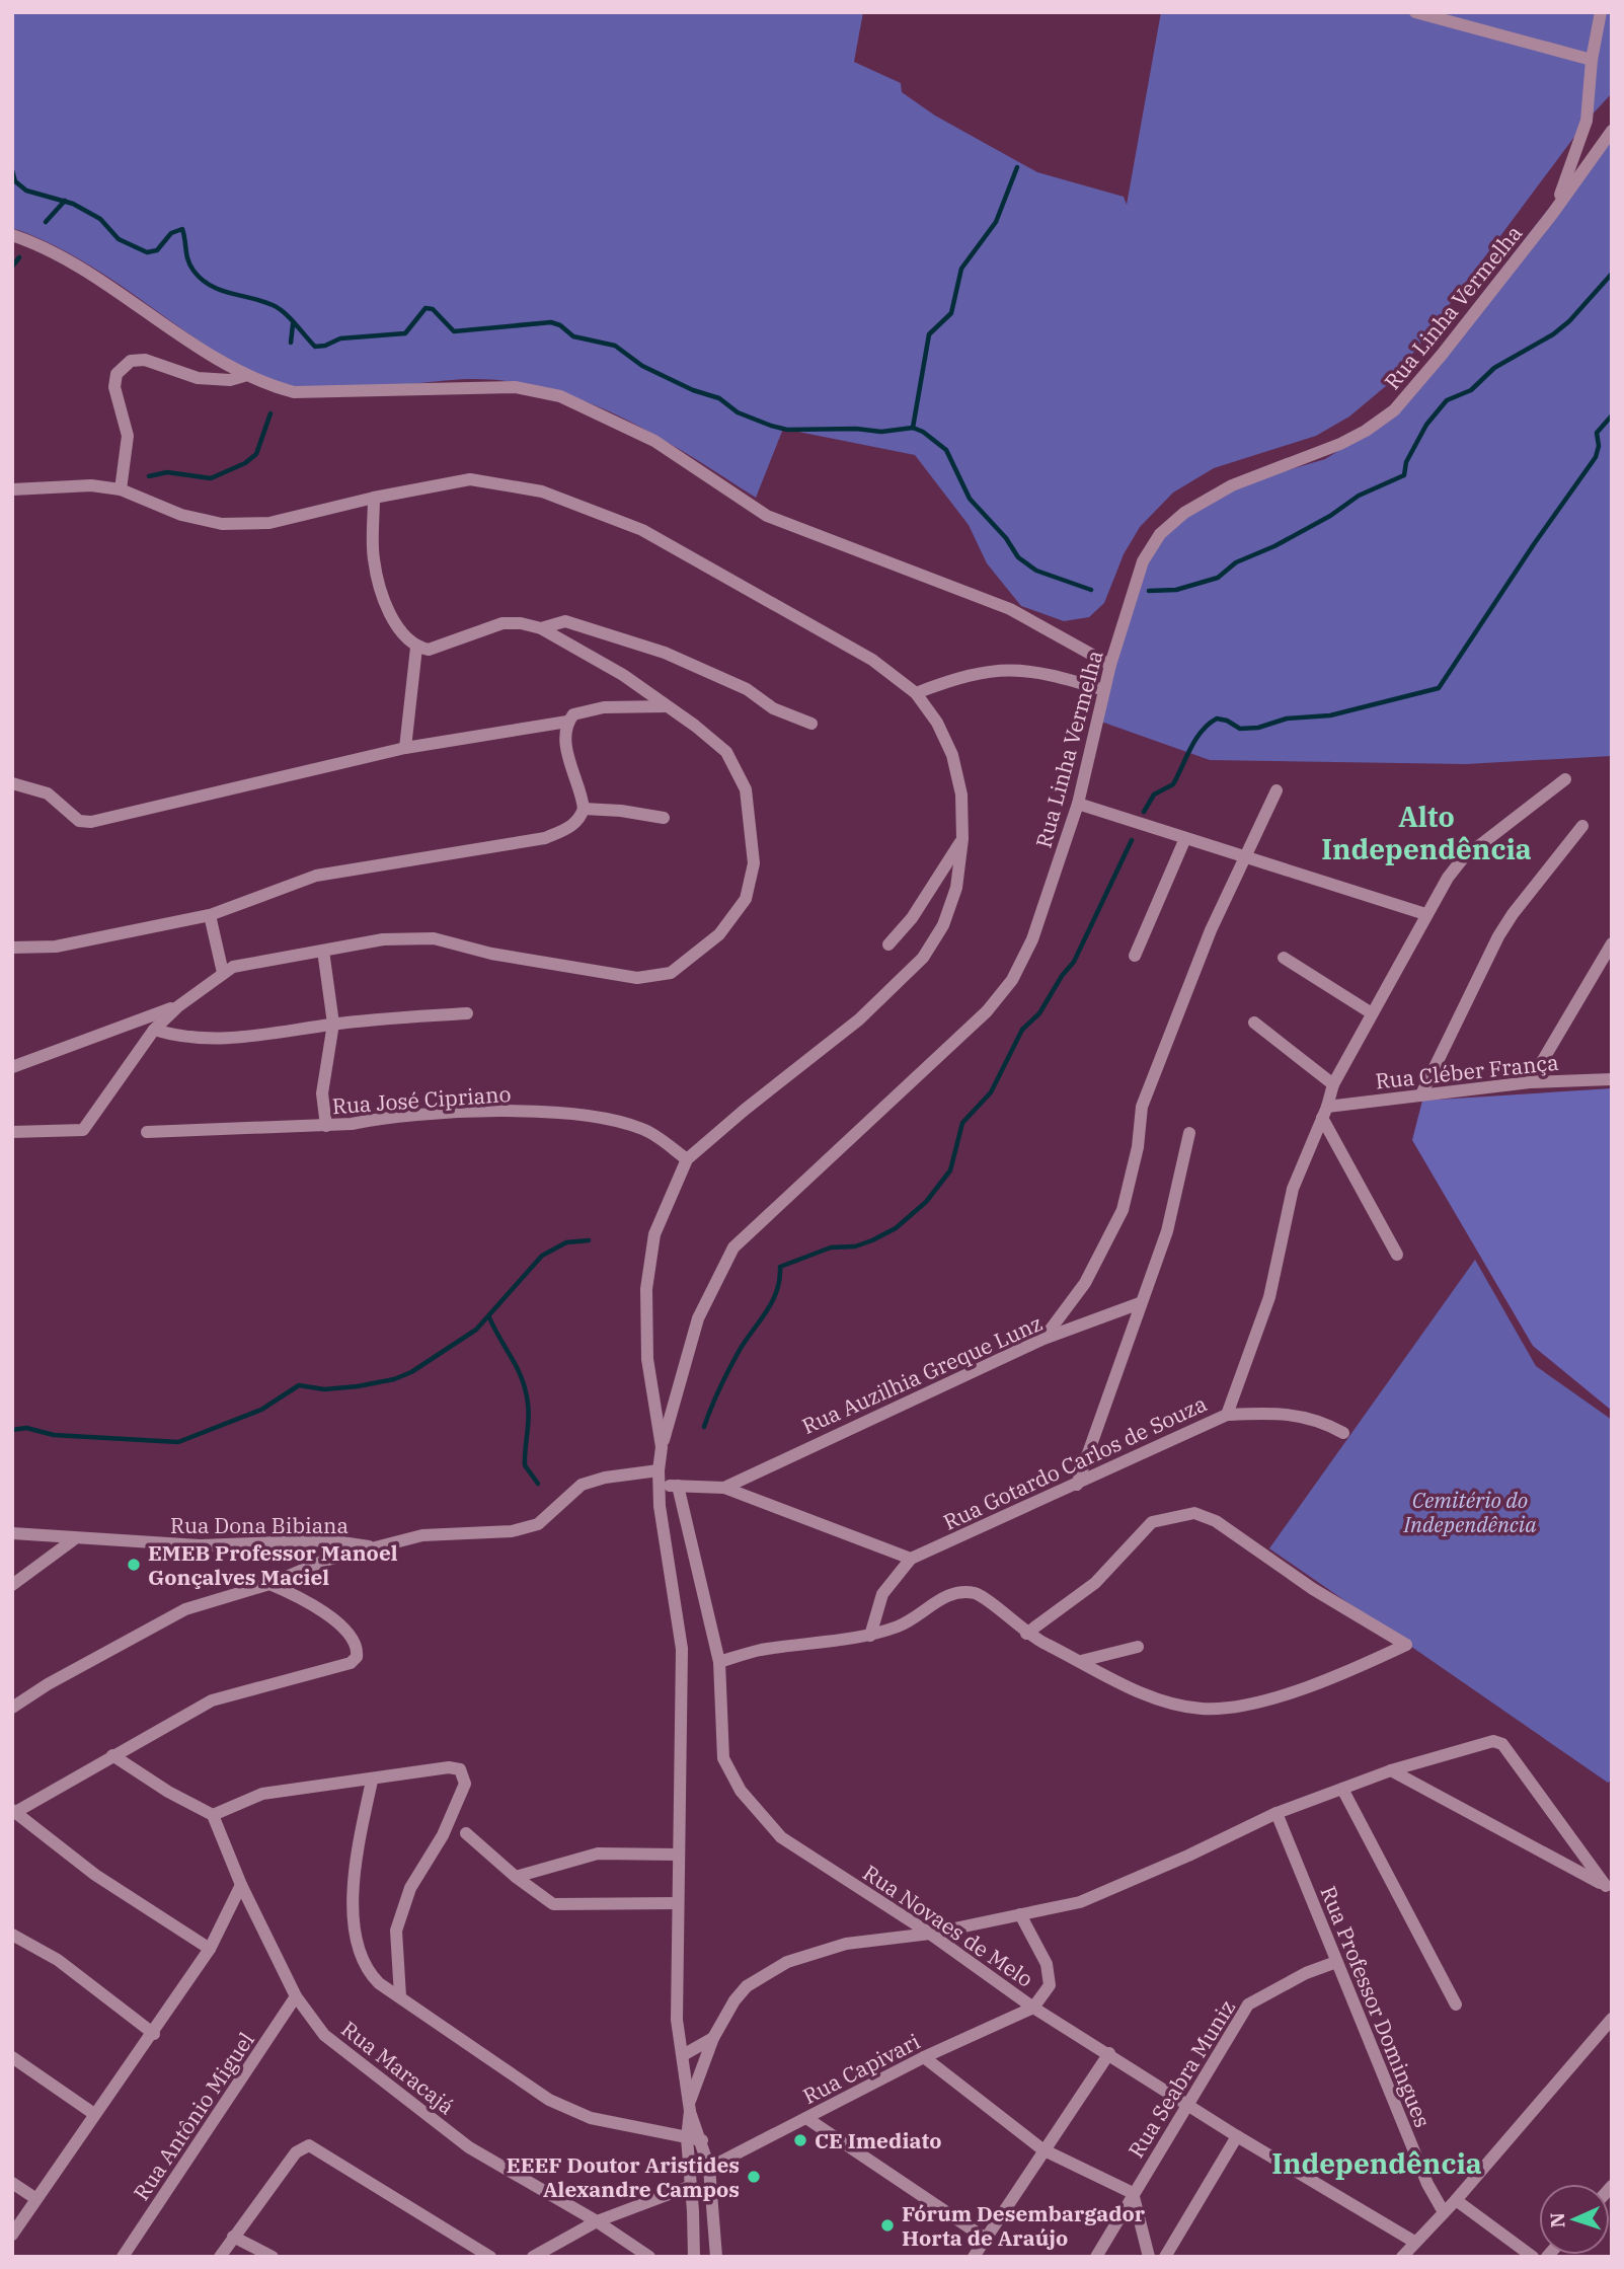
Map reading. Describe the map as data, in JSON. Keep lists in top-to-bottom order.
{
  "streets": {
    "street": [
      "Rua Linha Vermelha",
      "Rua Cléber França",
      "Rua José Cipriano",
      "Rua Auzilhia Greque Lunz",
      "Rua Gotardo Carlos de Souza",
      "Rua Dona Bibiana",
      "Rua Novaes de Melo",
      "Rua Professor Domingues",
      "Rua Maracajá",
      "Rua Capivari",
      "Rua Seabra Muniz",
      "Rua Antônio Miguel"
    ]
  },
  "crossings": [
    ["Rua Novaes de Melo", "Rua Capivari"],
    ["Rua Novaes de Melo", "Rua Seabra Muniz"],
    ["Rua Professor Domingues", "Rua Seabra Muniz"],
    ["Rua Maracajá", "Rua Antônio Miguel"]
  ],
  "districts": ["Alto Independência", "Independência"],
  "parks": ["Cemitério do Independência"],
  "places": [
    "EMEB Professor Manoel Gonçalves Maciel",
    "CE Imediato",
    "EEEF Doutor Aristides Alexandre Campos",
    "Fórum Desembargador Horta de Araújo"
  ],
  "north": "left"
}
